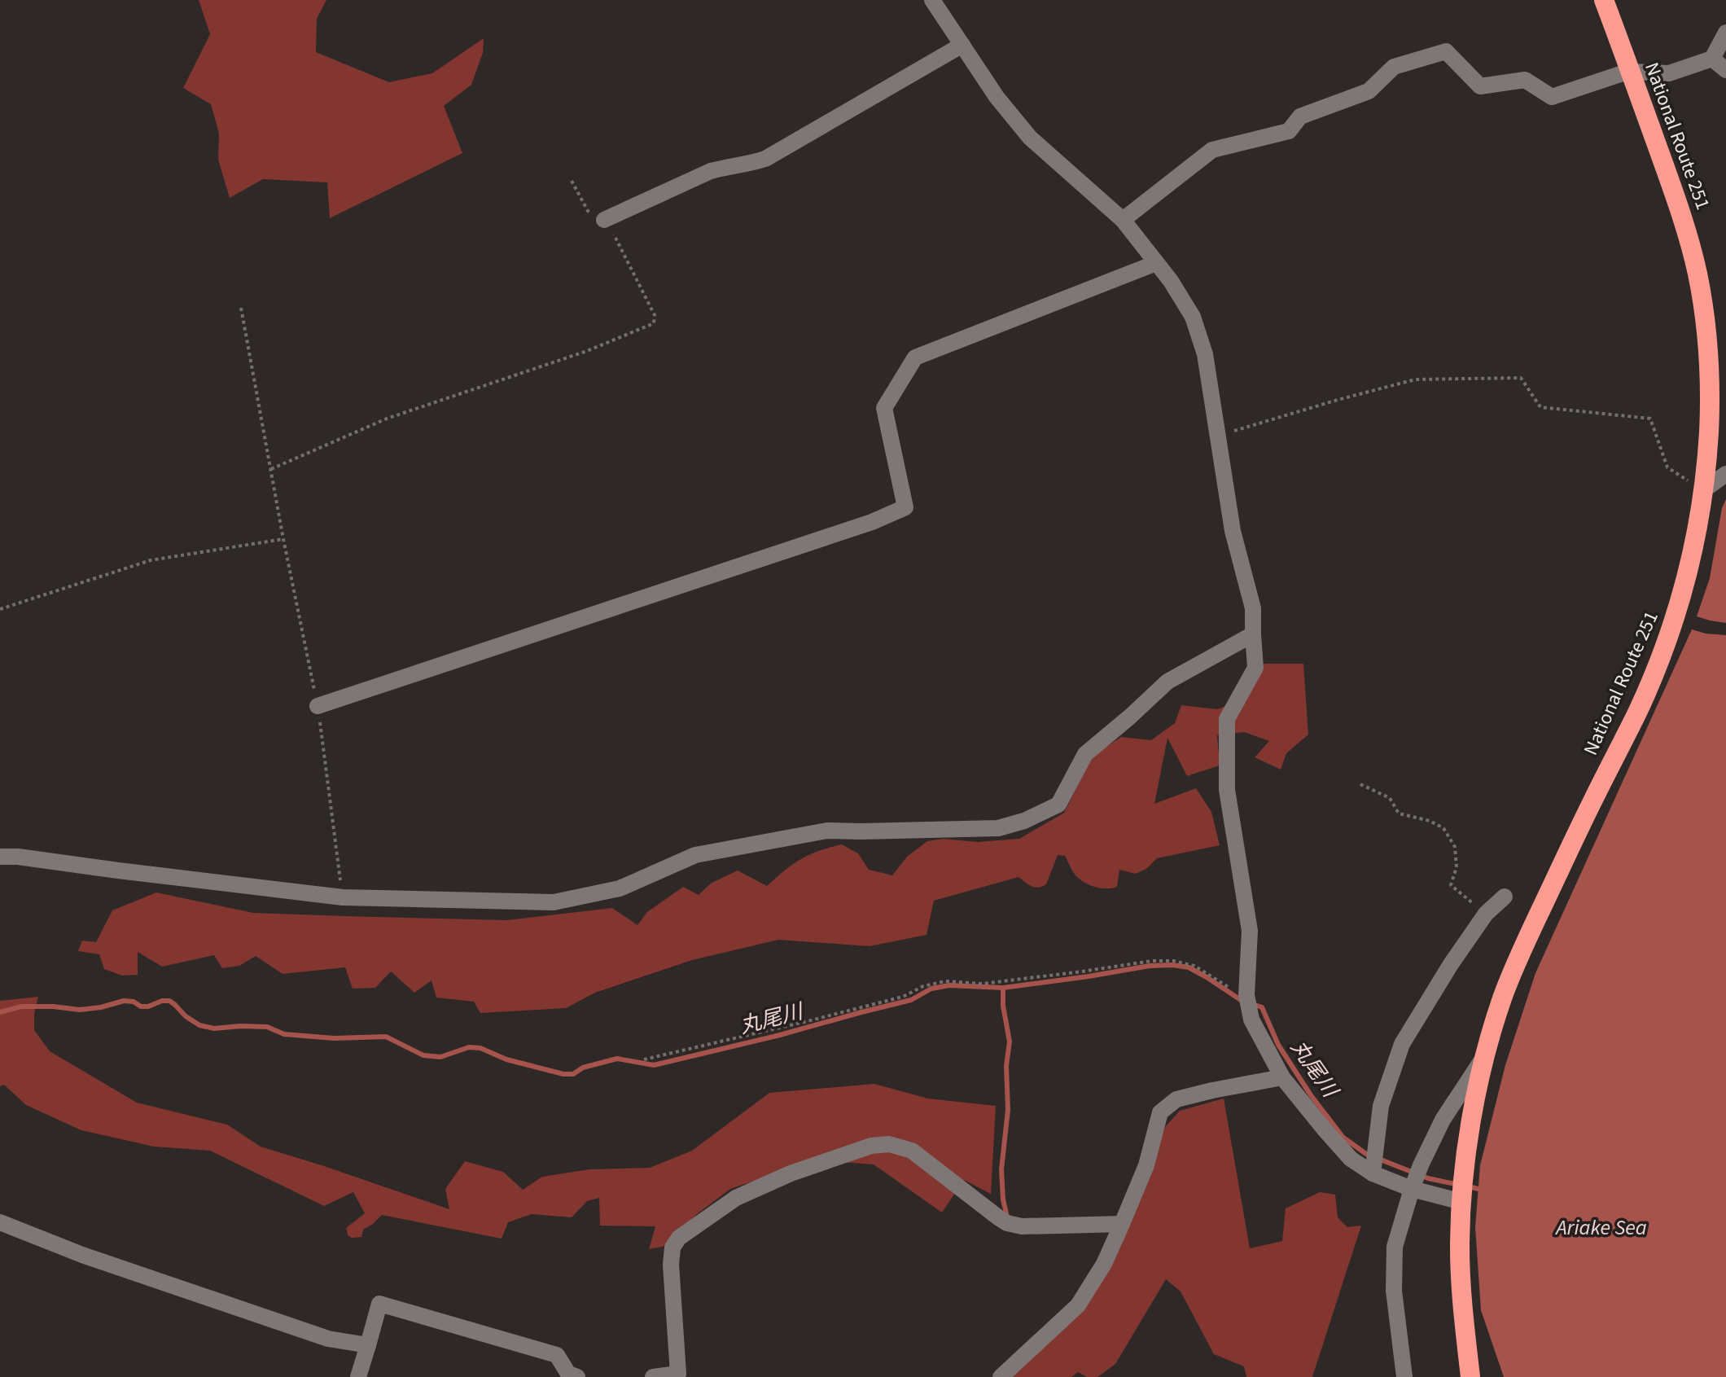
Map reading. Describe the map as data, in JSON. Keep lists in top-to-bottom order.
{
  "streets": {
    "highway": ["National Route 251"]
  },
  "water": ["丸尾川", "Ariake Sea"]
}
